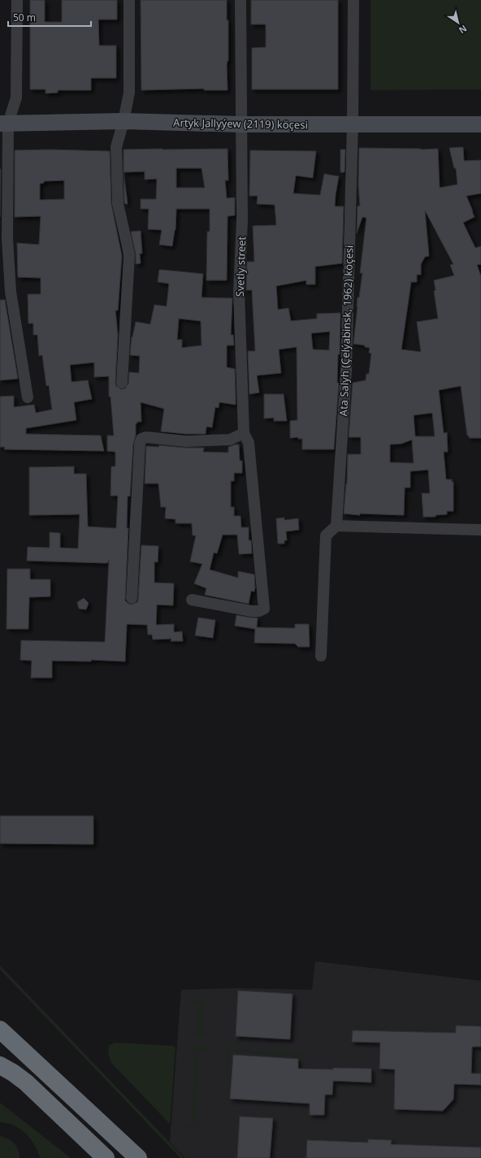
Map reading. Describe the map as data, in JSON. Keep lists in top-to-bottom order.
{
  "streets": {
    "street": ["Artyk Jallyýew (2119) köçesi", "Svetly street", "Ata Salyh (Çelýabinsk, 1962) köçesi"]
  },
  "crossings": [
    ["Artyk Jallyýew (2119) köçesi", "Svetly street"],
    ["Artyk Jallyýew (2119) köçesi", "Ata Salyh (Çelýabinsk, 1962) köçesi"]
  ],
  "scale_bar": "50 m",
  "north": "bottom right"
}
